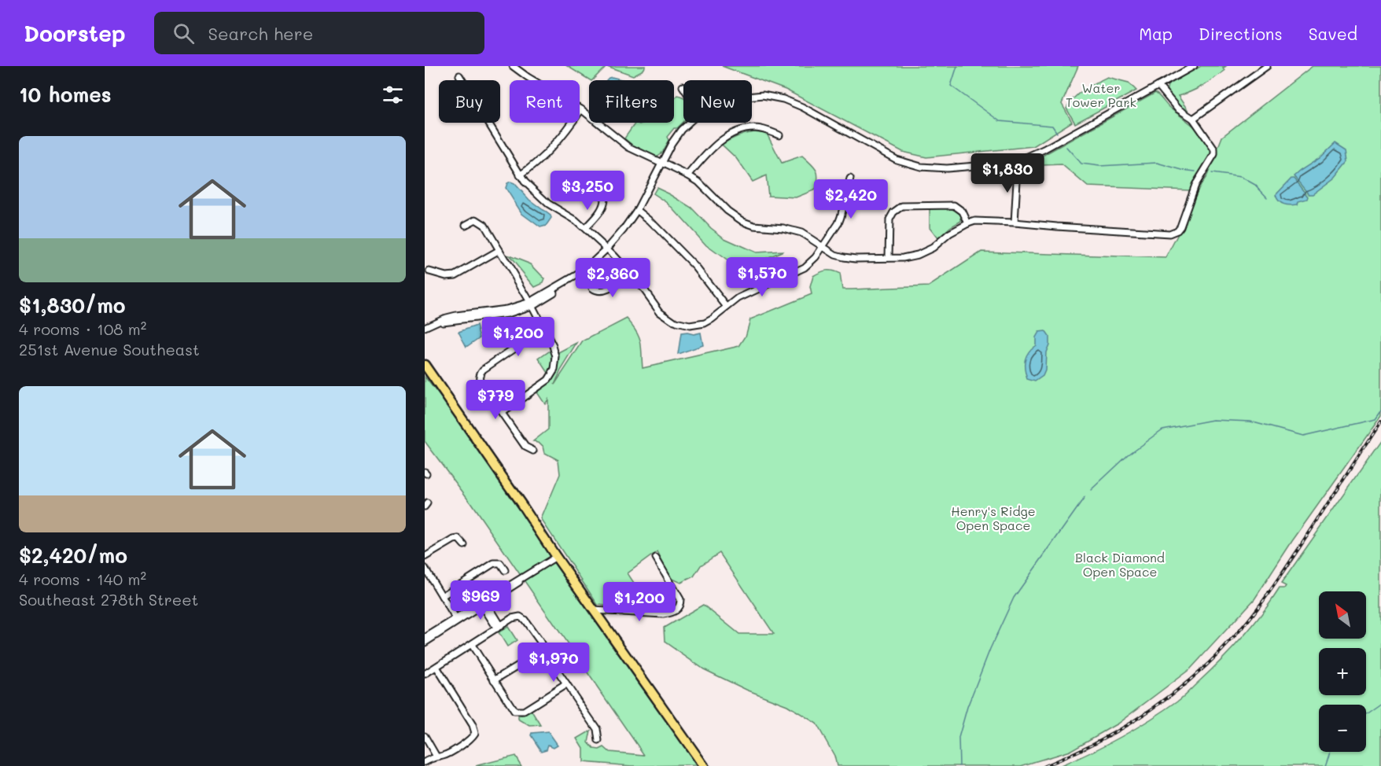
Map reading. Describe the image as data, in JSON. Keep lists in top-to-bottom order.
{
  "parks": ["Water Tower Park", "Henry's Ridge Open Space", "Black Diamond Open Space"],
  "north": "top left",
  "page": {
    "header": "Doorstep",
    "search": "Search here",
    "nav": ["Map", "Directions", "Saved"],
    "heading": "10 homes",
    "chip": [
      "Buy",
      "Rent",
      "Filters",
      "New"
    ],
    "list": [
      {
        "name": "$1,830/mo",
        "note": "4 rooms · 108 m² · 251st Avenue Southeast"
      },
      {
        "name": "$2,420/mo",
        "note": "4 rooms · 140 m² · Southeast 278th Street"
      }
    ],
    "price": [
      "$1,830",
      "$3,250",
      "$2,420",
      "$1,570",
      "$2,360",
      "$1,200",
      "$779",
      "$969",
      "$1,200",
      "$1,970"
    ],
    "map_buttons": ["+", "−"]
  }
}
